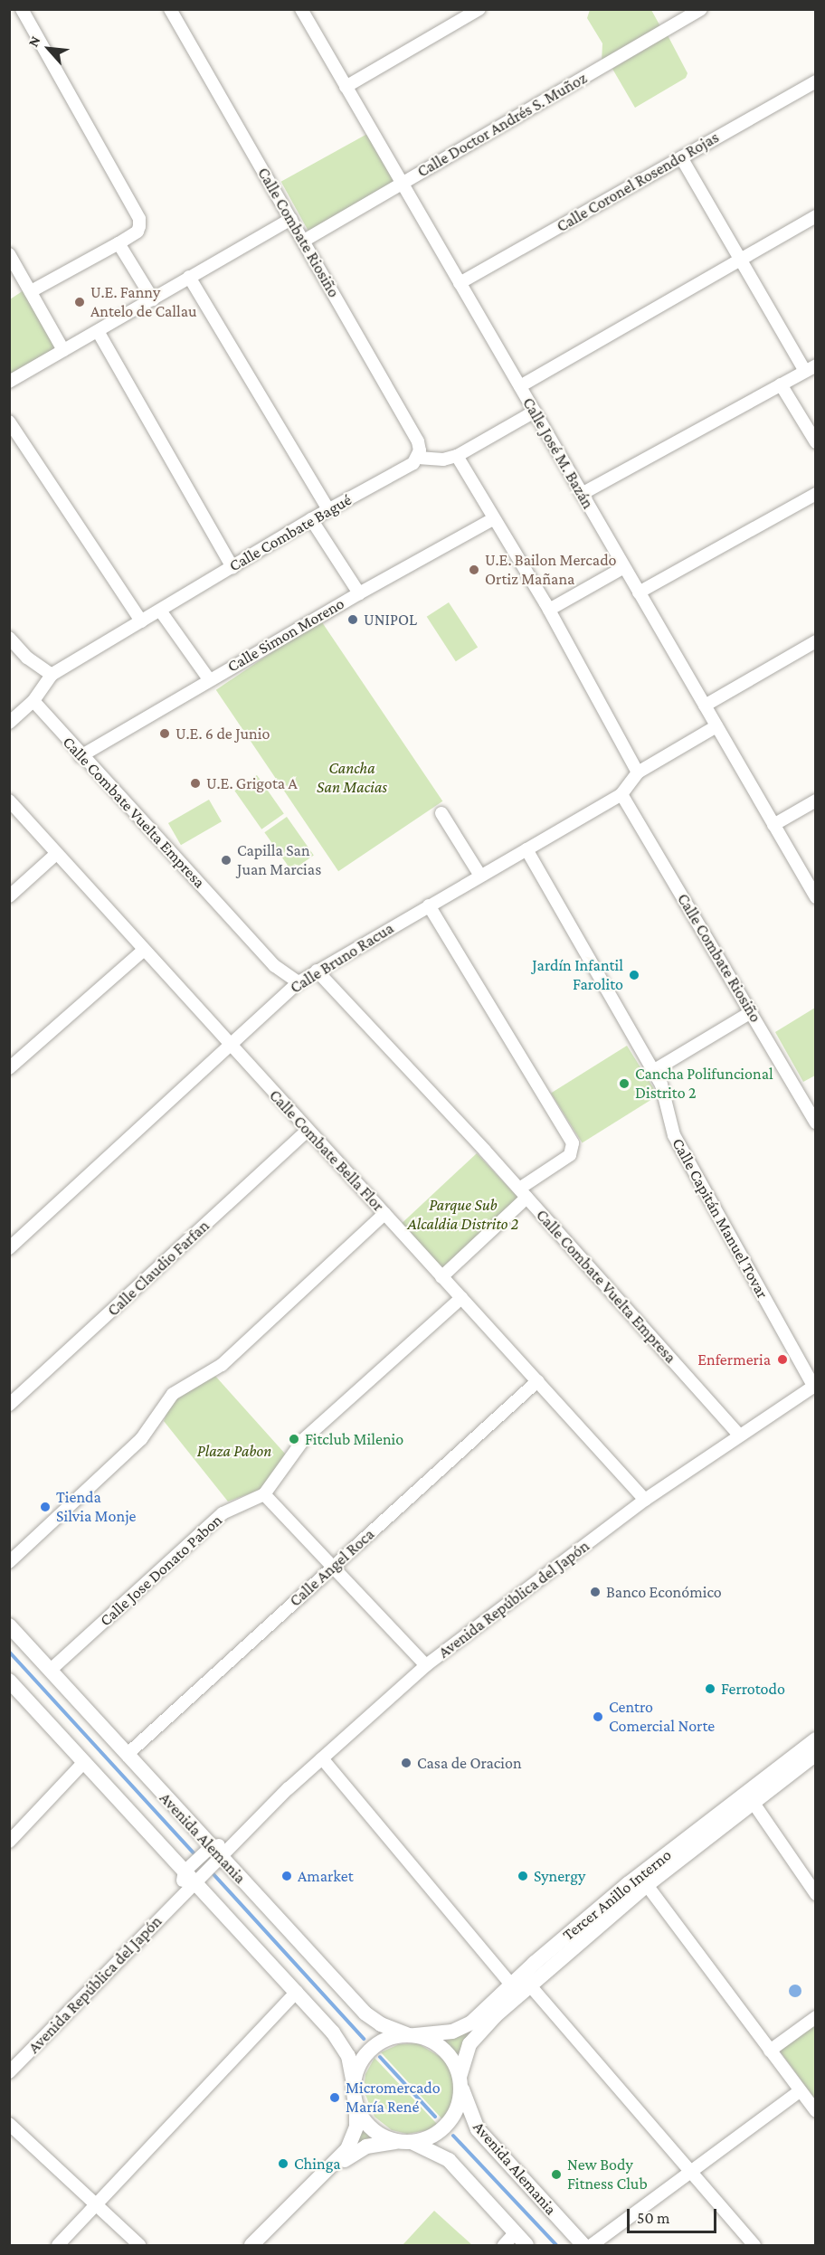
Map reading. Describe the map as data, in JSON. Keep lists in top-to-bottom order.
{
  "streets": {
    "main road": ["Avenida Alemania", "Tercer Anillo Interno"],
    "street": [
      "Calle Doctor Andrés S. Muñoz",
      "Calle Coronel Rosendo Rojas",
      "Calle Combate Riosiño",
      "Calle José M. Bazán",
      "Calle Combate Bagué",
      "Calle Simon Moreno",
      "Calle Combate Vuelta Empresa",
      "Calle Bruno Racua",
      "Calle Combate Bella Flor",
      "Calle Capitán Manuel Tovar",
      "Calle Claudio Farfan",
      "Calle Angel Roca",
      "Calle Jose Donato Pabon",
      "Avenida República del Japón"
    ]
  },
  "crossings": [
    ["Calle Doctor Andrés S. Muñoz", "Calle Combate Riosiño"],
    ["Calle Doctor Andrés S. Muñoz", "Calle José M. Bazán"],
    ["Calle Coronel Rosendo Rojas", "Calle José M. Bazán"],
    ["Calle Combate Riosiño", "Calle Combate Bagué"],
    ["Calle Combate Riosiño", "Calle Bruno Racua"],
    ["Calle José M. Bazán", "Calle Bruno Racua"],
    ["Calle Simon Moreno", "Calle Combate Vuelta Empresa"],
    ["Calle Combate Vuelta Empresa", "Calle Bruno Racua"],
    ["Calle Combate Vuelta Empresa", "Avenida República del Japón"],
    ["Calle Bruno Racua", "Calle Combate Bella Flor"],
    ["Calle Bruno Racua", "Calle Capitán Manuel Tovar"],
    ["Calle Combate Bella Flor", "Calle Claudio Farfan"],
    ["Calle Combate Bella Flor", "Calle Angel Roca"],
    ["Calle Combate Bella Flor", "Calle Jose Donato Pabon"],
    ["Calle Combate Bella Flor", "Avenida República del Japón"],
    ["Calle Capitán Manuel Tovar", "Avenida República del Japón"],
    ["Calle Angel Roca", "Avenida Alemania"],
    ["Calle Jose Donato Pabon", "Avenida Alemania"],
    ["Avenida República del Japón", "Avenida Alemania"],
    ["Avenida Alemania", "Tercer Anillo Interno"]
  ],
  "parks": ["Cancha San Macias", "Parque Sub Alcaldia Distrito 2", "Plaza Pabon"],
  "places": [
    "U.E. Fanny Antelo de Callau",
    "U.E. Bailon Mercado Ortiz Mañana",
    "UNIPOL",
    "U.E. 6 de Junio",
    "U.E. Grigota A",
    "Capilla San Juan Marcias",
    "Jardín Infantil Farolito",
    "Cancha Polifuncional Distrito 2",
    "Enfermeria",
    "Fitclub Milenio",
    "Tienda Silvia Monje",
    "Banco Económico",
    "Ferrotodo",
    "Centro Comercial Norte",
    "Casa de Oracion",
    "Amarket",
    "Synergy",
    "Micromercado María René",
    "Chinga",
    "New Body Fitness Club"
  ],
  "scale_bar": "50 m",
  "north": "top left"
}
